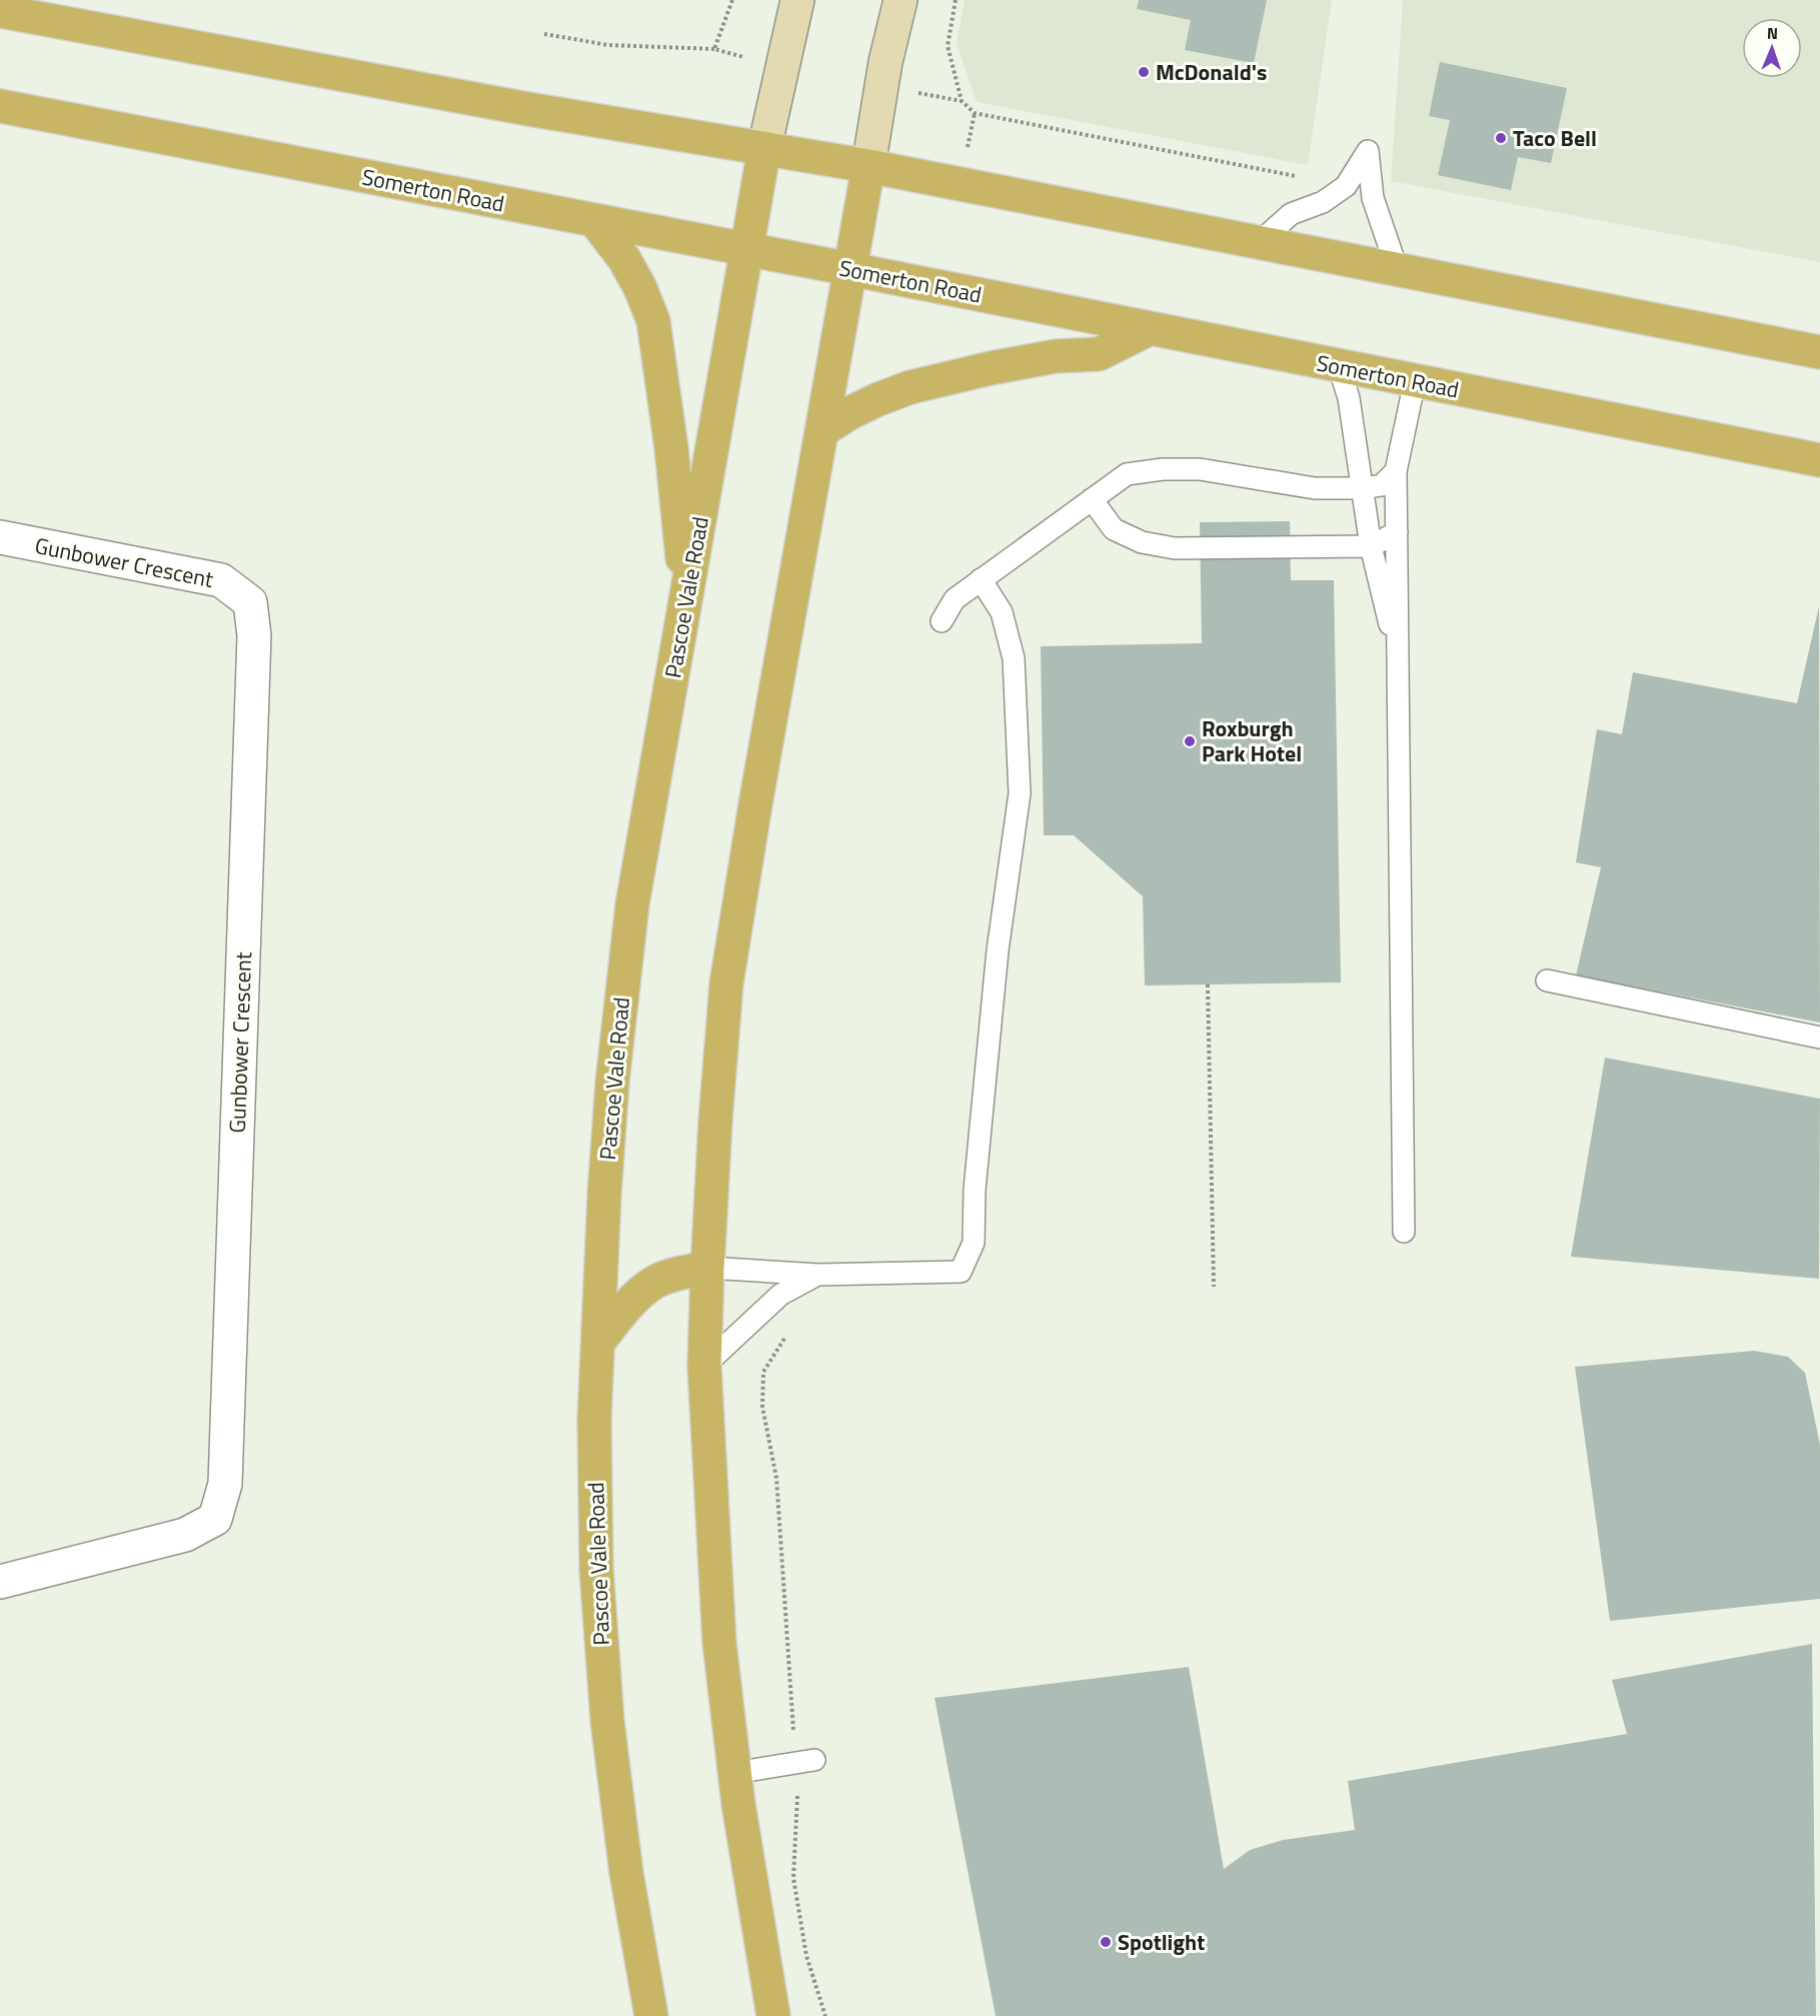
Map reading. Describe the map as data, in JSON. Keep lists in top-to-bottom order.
{
  "streets": {
    "main road": ["Somerton Road", "Pascoe Vale Road"],
    "street": ["Gunbower Crescent"]
  },
  "crossings": [
    ["Somerton Road", "Pascoe Vale Road"]
  ],
  "places": [
    "McDonald's",
    "Taco Bell",
    "Roxburgh Park Hotel",
    "Spotlight"
  ],
  "north": "top"
}
